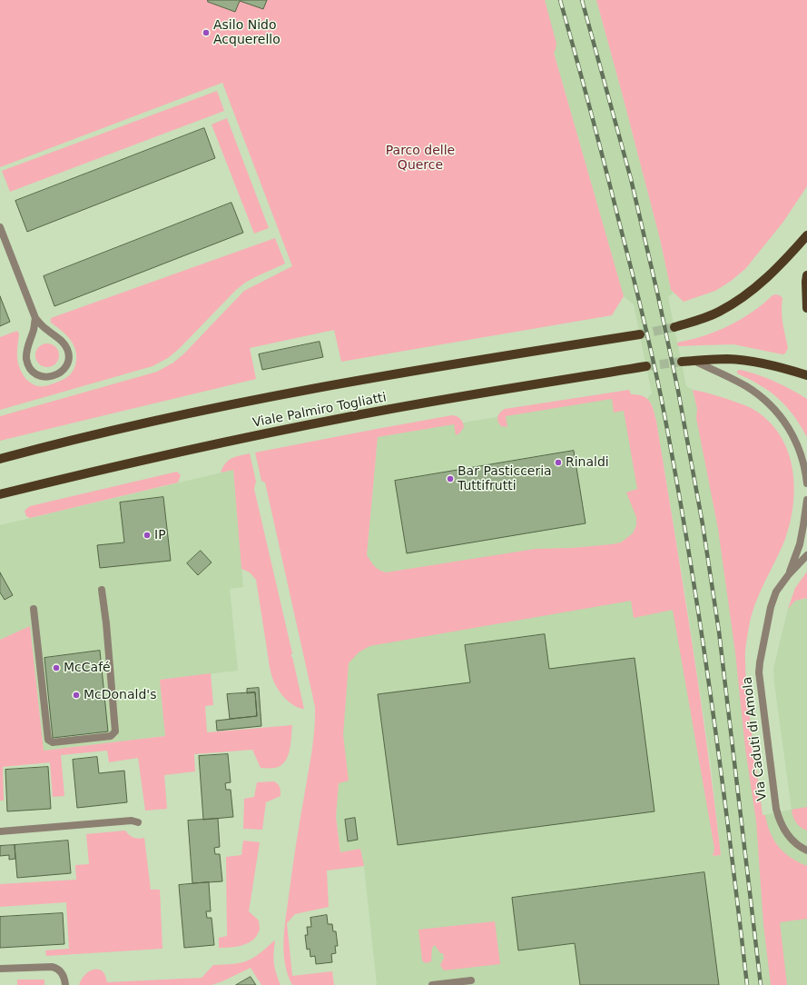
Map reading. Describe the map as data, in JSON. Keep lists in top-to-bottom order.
{
  "streets": {
    "main road": ["Viale Palmiro Togliatti"],
    "street": ["Via Caduti di Amola"]
  },
  "parks": ["Parco delle Querce"],
  "places": [
    "Asilo Nido Acquerello",
    "Rinaldi",
    "Bar Pasticceria Tuttifrutti",
    "IP",
    "McCafé",
    "McDonald's"
  ]
}
